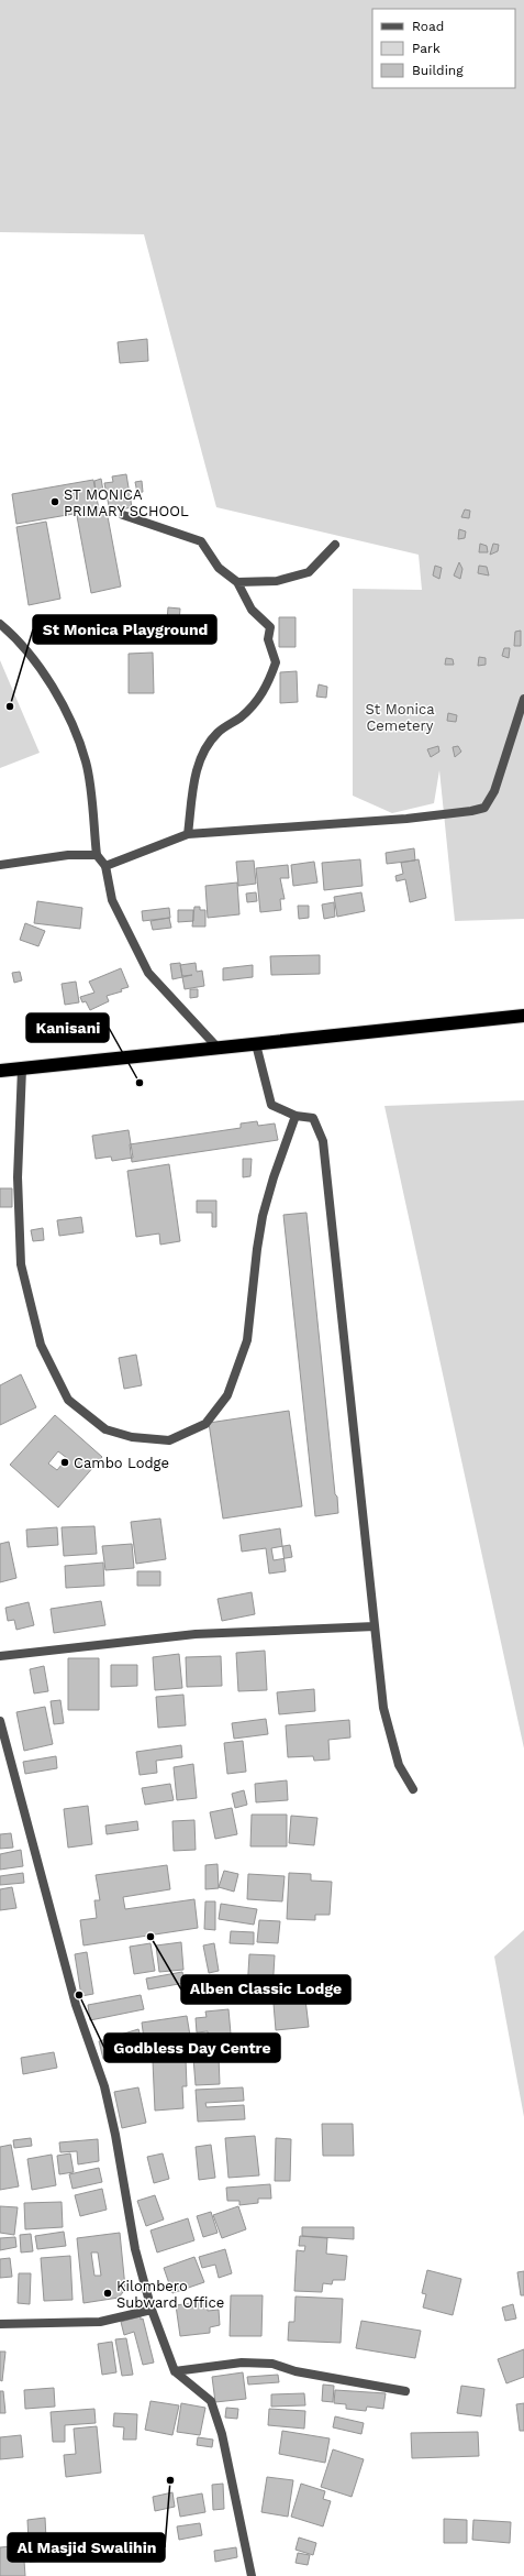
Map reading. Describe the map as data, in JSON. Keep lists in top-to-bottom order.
{
  "parks": ["St Monica Cemetery"],
  "places": [
    "ST MONICA PRIMARY SCHOOL",
    "St Monica Playground",
    "Kanisani",
    "Cambo Lodge",
    "Alben Classic Lodge",
    "Godbless Day Centre",
    "Kilombero Subward Office",
    "Al Masjid Swalihin"
  ],
  "legend": ["Road", "Park", "Building"]
}
